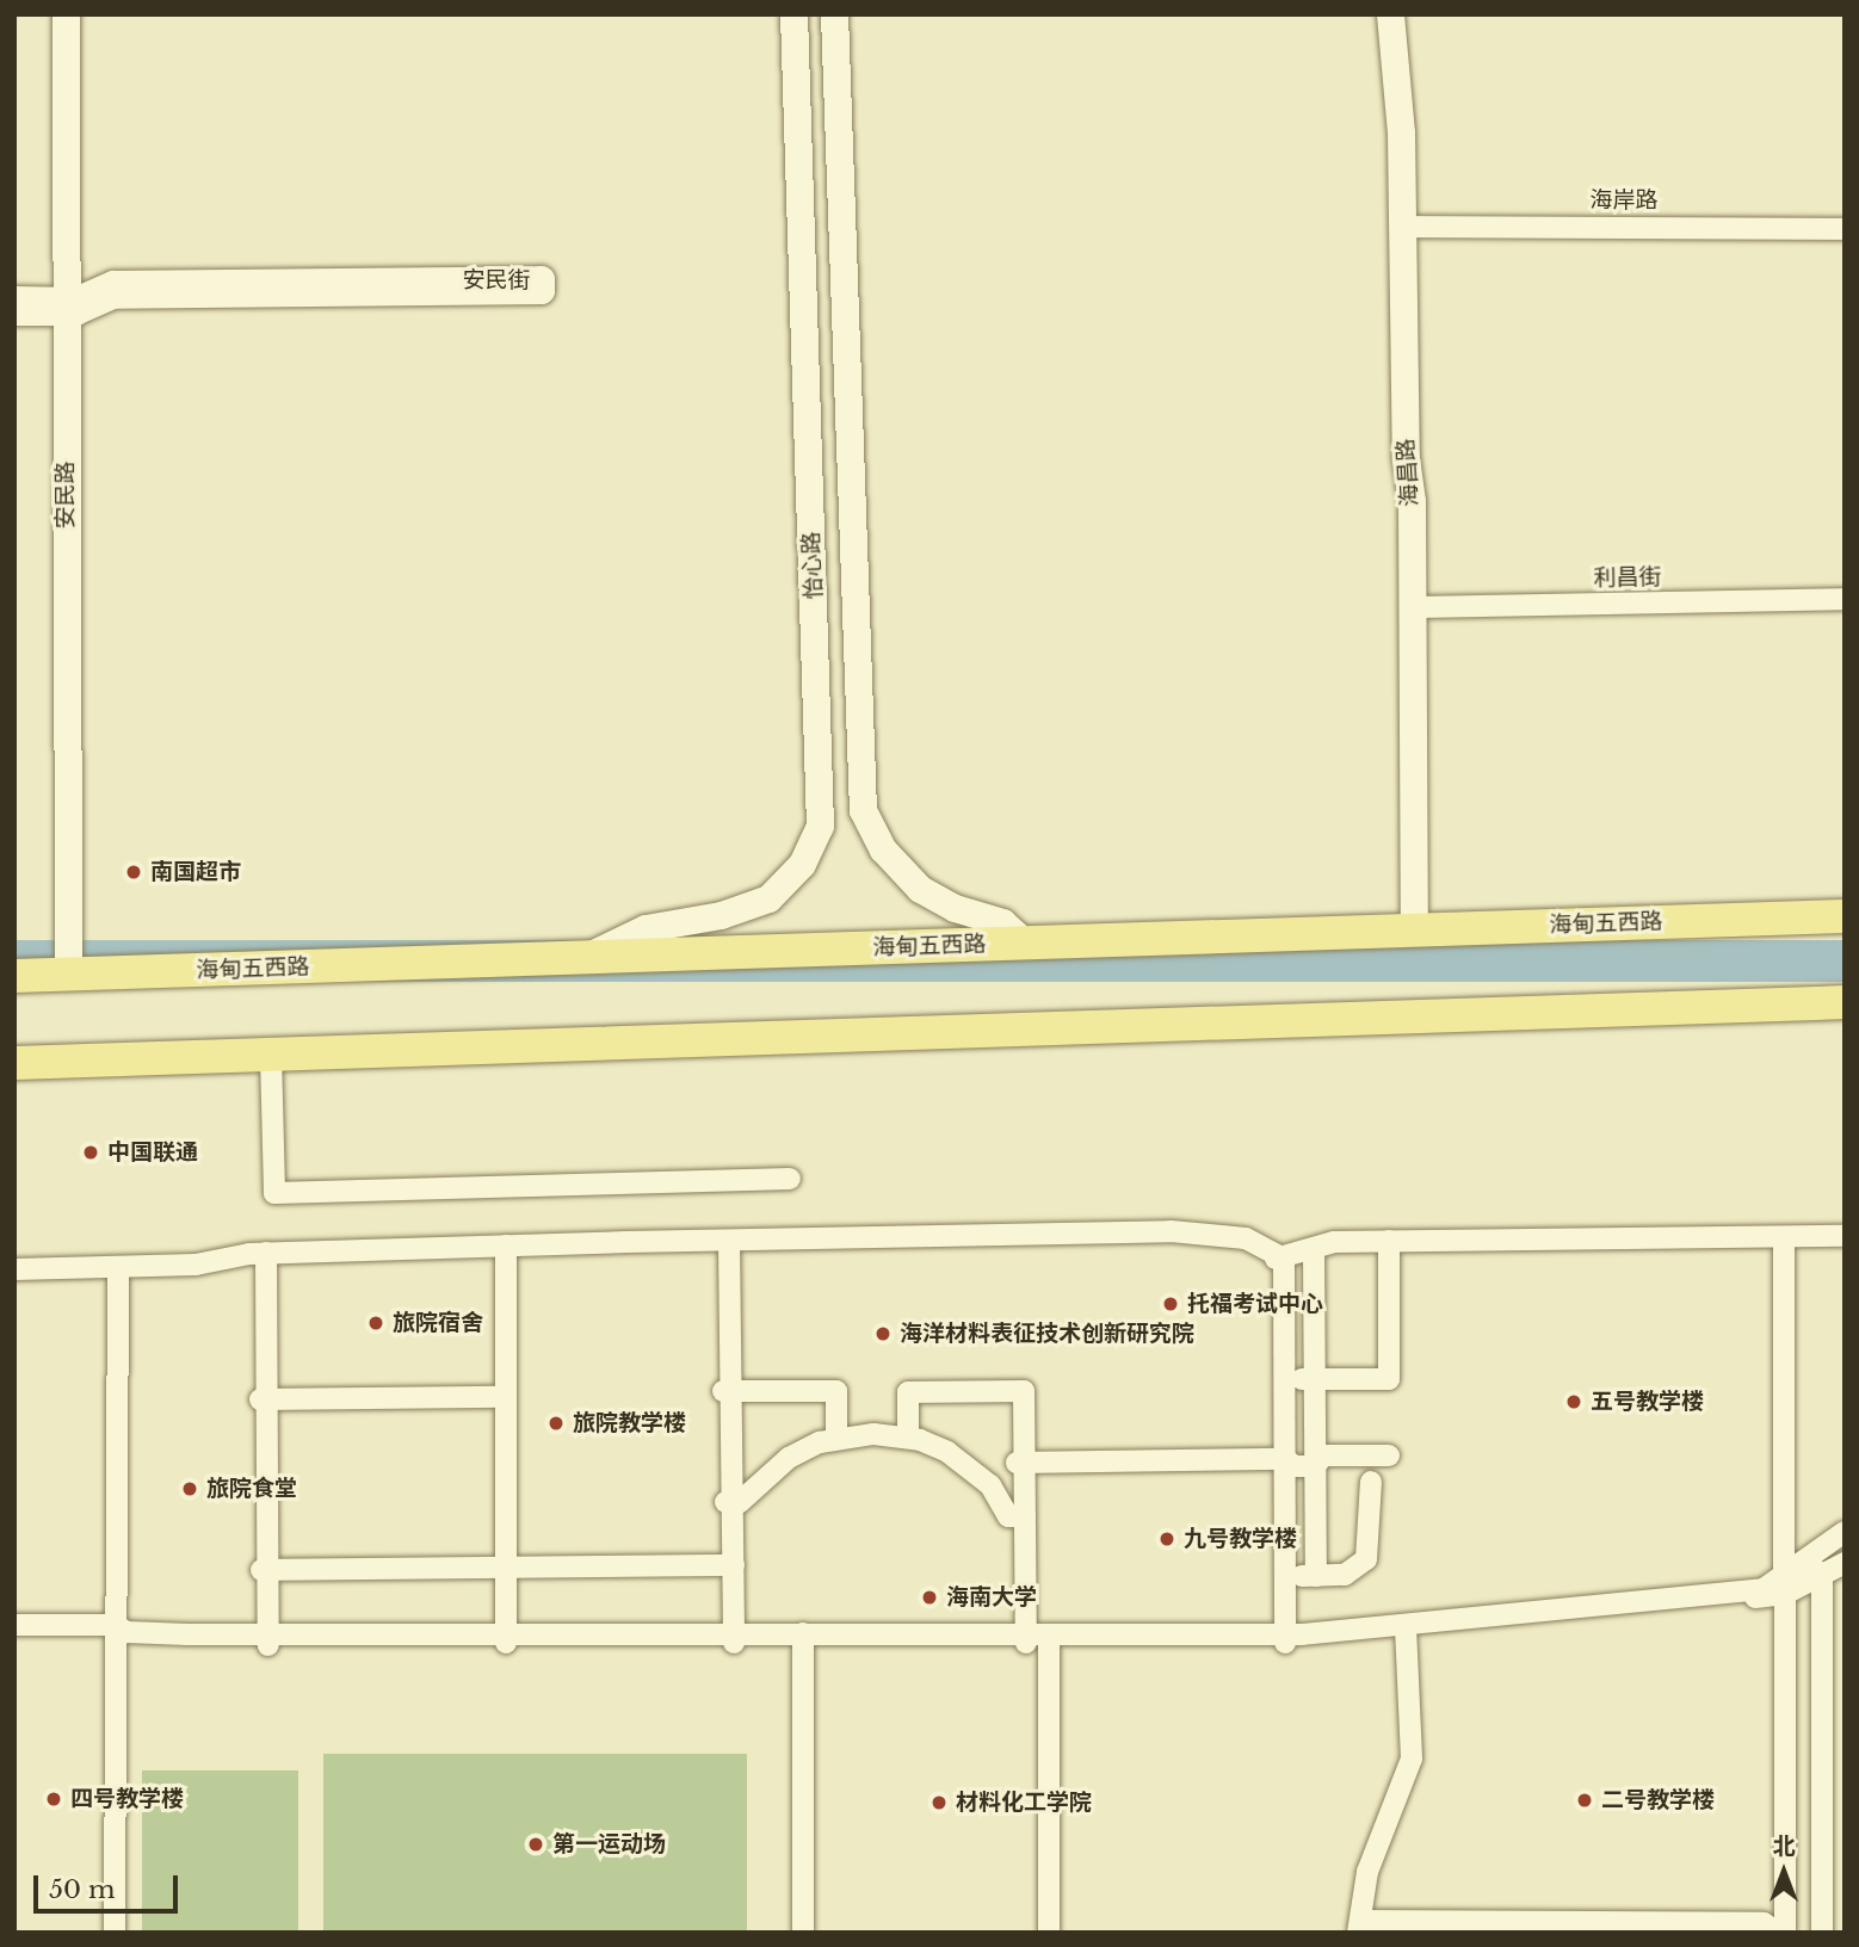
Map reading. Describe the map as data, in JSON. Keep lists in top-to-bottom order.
{
  "streets": {
    "main road": ["海甸五西路"],
    "street": [
      "海岸路",
      "安民街",
      "海昌路",
      "安民路",
      "怡心路",
      "利昌街"
    ]
  },
  "crossings": [
    ["海岸路", "海昌路"],
    ["安民街", "安民路"],
    ["海昌路", "利昌街"],
    ["海昌路", "海甸五西路"],
    ["安民路", "海甸五西路"],
    ["怡心路", "海甸五西路"]
  ],
  "places": [
    "南国超市",
    "中国联通",
    "托福考试中心",
    "旅院宿舍",
    "海洋材料表征技术创新研究院",
    "五号教学楼",
    "旅院教学楼",
    "旅院食堂",
    "九号教学楼",
    "海南大学",
    "四号教学楼",
    "二号教学楼",
    "材料化工学院",
    "第一运动场"
  ],
  "scale_bar": "50 m",
  "north": "top"
}
